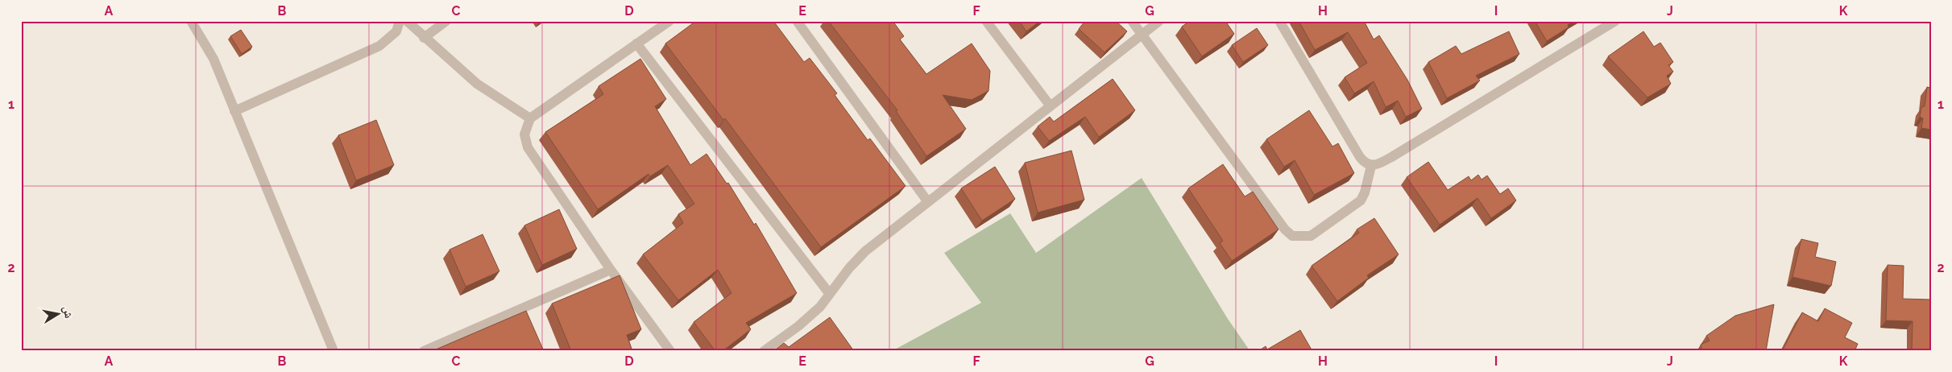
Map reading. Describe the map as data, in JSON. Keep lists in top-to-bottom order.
{
  "north": "right",
  "grid": {
    "columns": [
      "A",
      "B",
      "C",
      "D",
      "E",
      "F",
      "G",
      "H",
      "I",
      "J",
      "K"
    ],
    "rows": ["1", "2"]
  }
}
